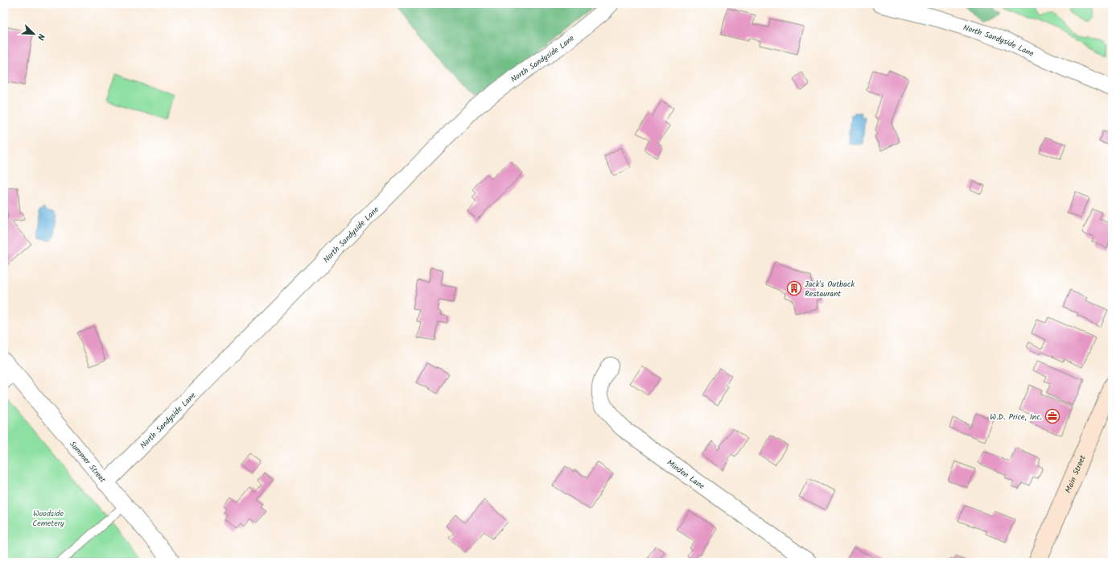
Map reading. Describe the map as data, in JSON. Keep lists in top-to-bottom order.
{
  "streets": {
    "main road": ["Main Street"],
    "street": ["North Sandyside Lane", "Summer Street", "Minden Lane"]
  },
  "crossings": [
    ["North Sandyside Lane", "Summer Street"]
  ],
  "parks": ["Woodside Cemetery"],
  "places": {
    "building": ["Jack's Outback Restaurant"],
    "office": ["W.D. Price, Inc."]
  },
  "north": "bottom right"
}
